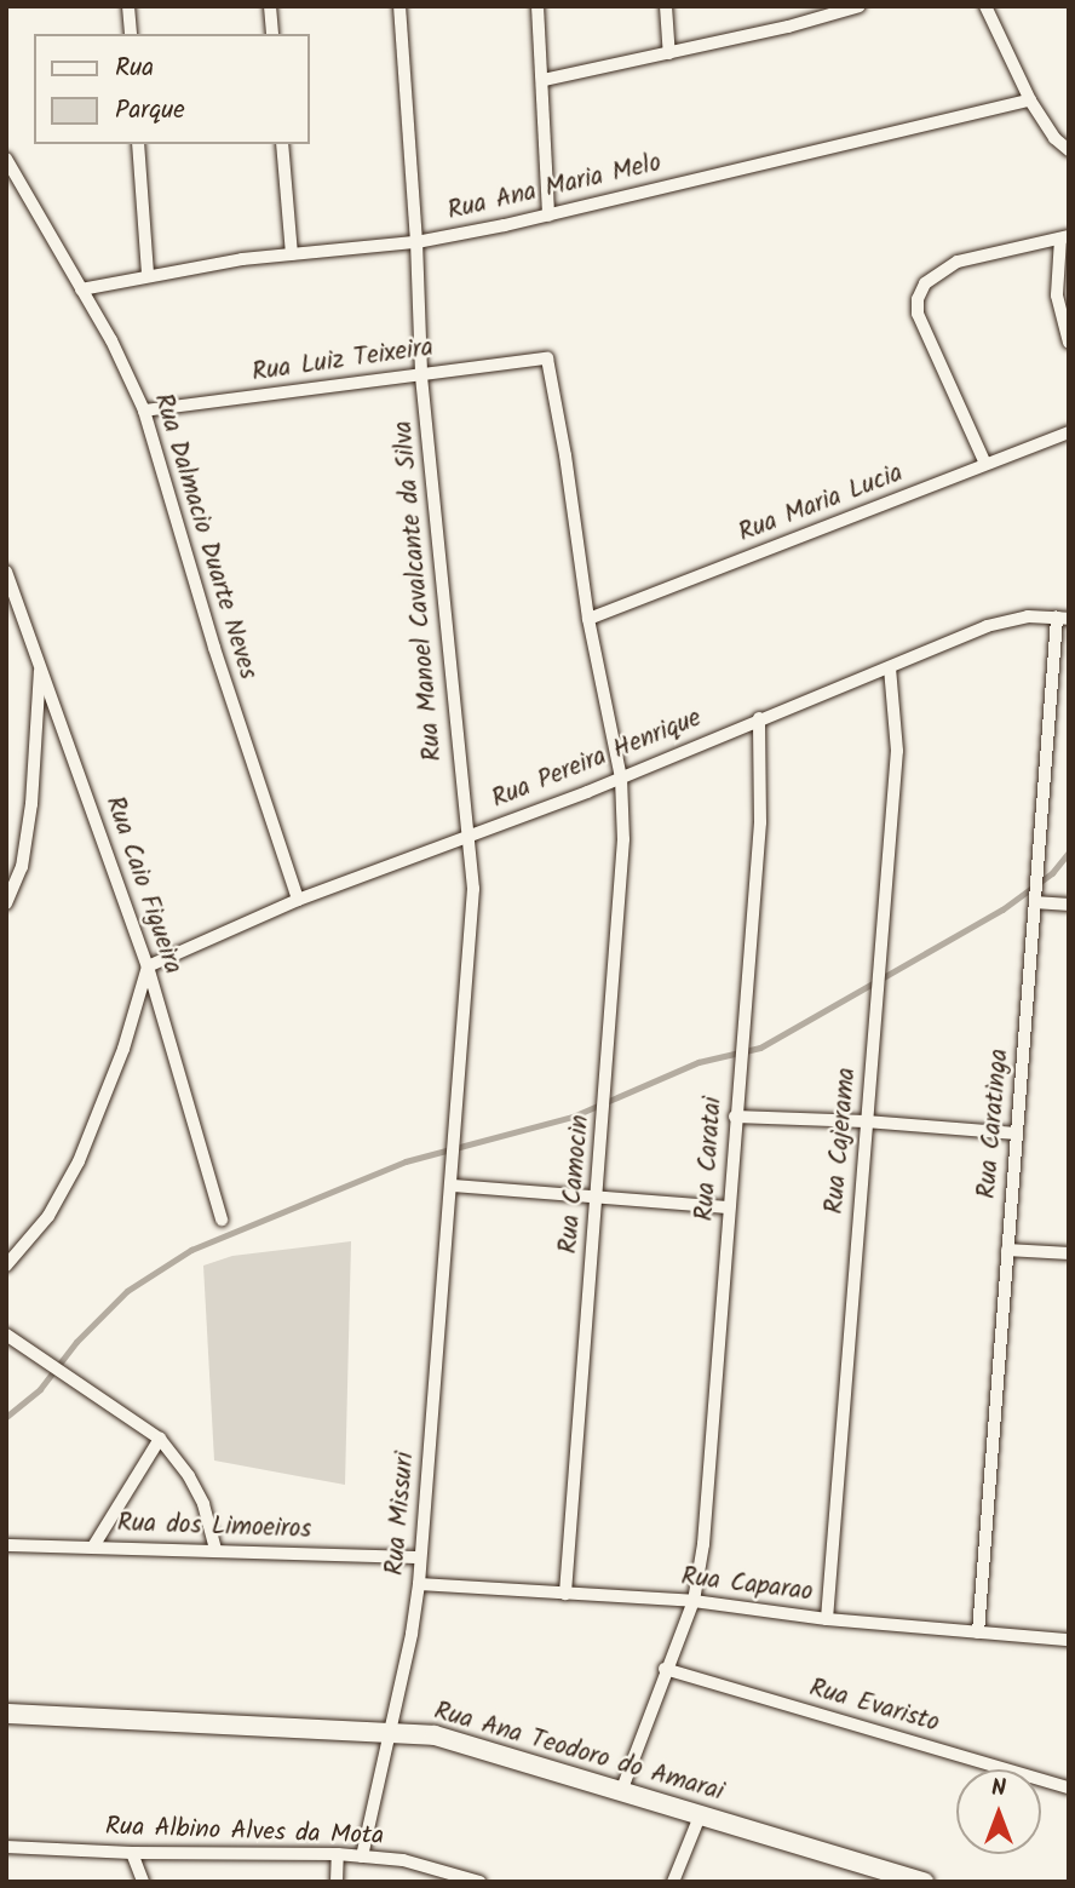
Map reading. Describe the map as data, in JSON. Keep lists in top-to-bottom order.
{
  "streets": {
    "street": [
      "Rua Ana Maria Melo",
      "Rua Luiz Teixeira",
      "Rua Maria Lucia",
      "Rua Dalmacio Duarte Neves",
      "Rua Manoel Cavalcante da Silva",
      "Rua Pereira Henrique",
      "Rua Caio Figueira",
      "Rua Caratinga",
      "Rua Cajerama",
      "Rua Caratai",
      "Rua Camocin",
      "Rua Missuri",
      "Rua dos Limoeiros",
      "Rua Caparao",
      "Rua Evaristo",
      "Rua Ana Teodoro do Amarai",
      "Rua Albino Alves da Mota"
    ]
  },
  "crossings": [
    ["Rua Ana Maria Melo", "Rua Dalmacio Duarte Neves"],
    ["Rua Ana Maria Melo", "Rua Manoel Cavalcante da Silva"],
    ["Rua Luiz Teixeira", "Rua Dalmacio Duarte Neves"],
    ["Rua Luiz Teixeira", "Rua Manoel Cavalcante da Silva"],
    ["Rua Luiz Teixeira", "Rua Camocin"],
    ["Rua Maria Lucia", "Rua Camocin"],
    ["Rua Dalmacio Duarte Neves", "Rua Pereira Henrique"],
    ["Rua Manoel Cavalcante da Silva", "Rua Pereira Henrique"],
    ["Rua Manoel Cavalcante da Silva", "Rua Missuri"],
    ["Rua Pereira Henrique", "Rua Caio Figueira"],
    ["Rua Pereira Henrique", "Rua Caratinga"],
    ["Rua Pereira Henrique", "Rua Cajerama"],
    ["Rua Pereira Henrique", "Rua Caratai"],
    ["Rua Pereira Henrique", "Rua Camocin"],
    ["Rua Caratinga", "Rua Caparao"],
    ["Rua Cajerama", "Rua Caparao"],
    ["Rua Caratai", "Rua Caparao"],
    ["Rua Caratai", "Rua Evaristo"],
    ["Rua Caratai", "Rua Ana Teodoro do Amarai"],
    ["Rua Camocin", "Rua Caparao"],
    ["Rua Missuri", "Rua dos Limoeiros"],
    ["Rua Missuri", "Rua Caparao"],
    ["Rua Missuri", "Rua Ana Teodoro do Amarai"],
    ["Rua Missuri", "Rua Albino Alves da Mota"]
  ],
  "legend": ["Rua", "Parque"],
  "north": "top"
}
